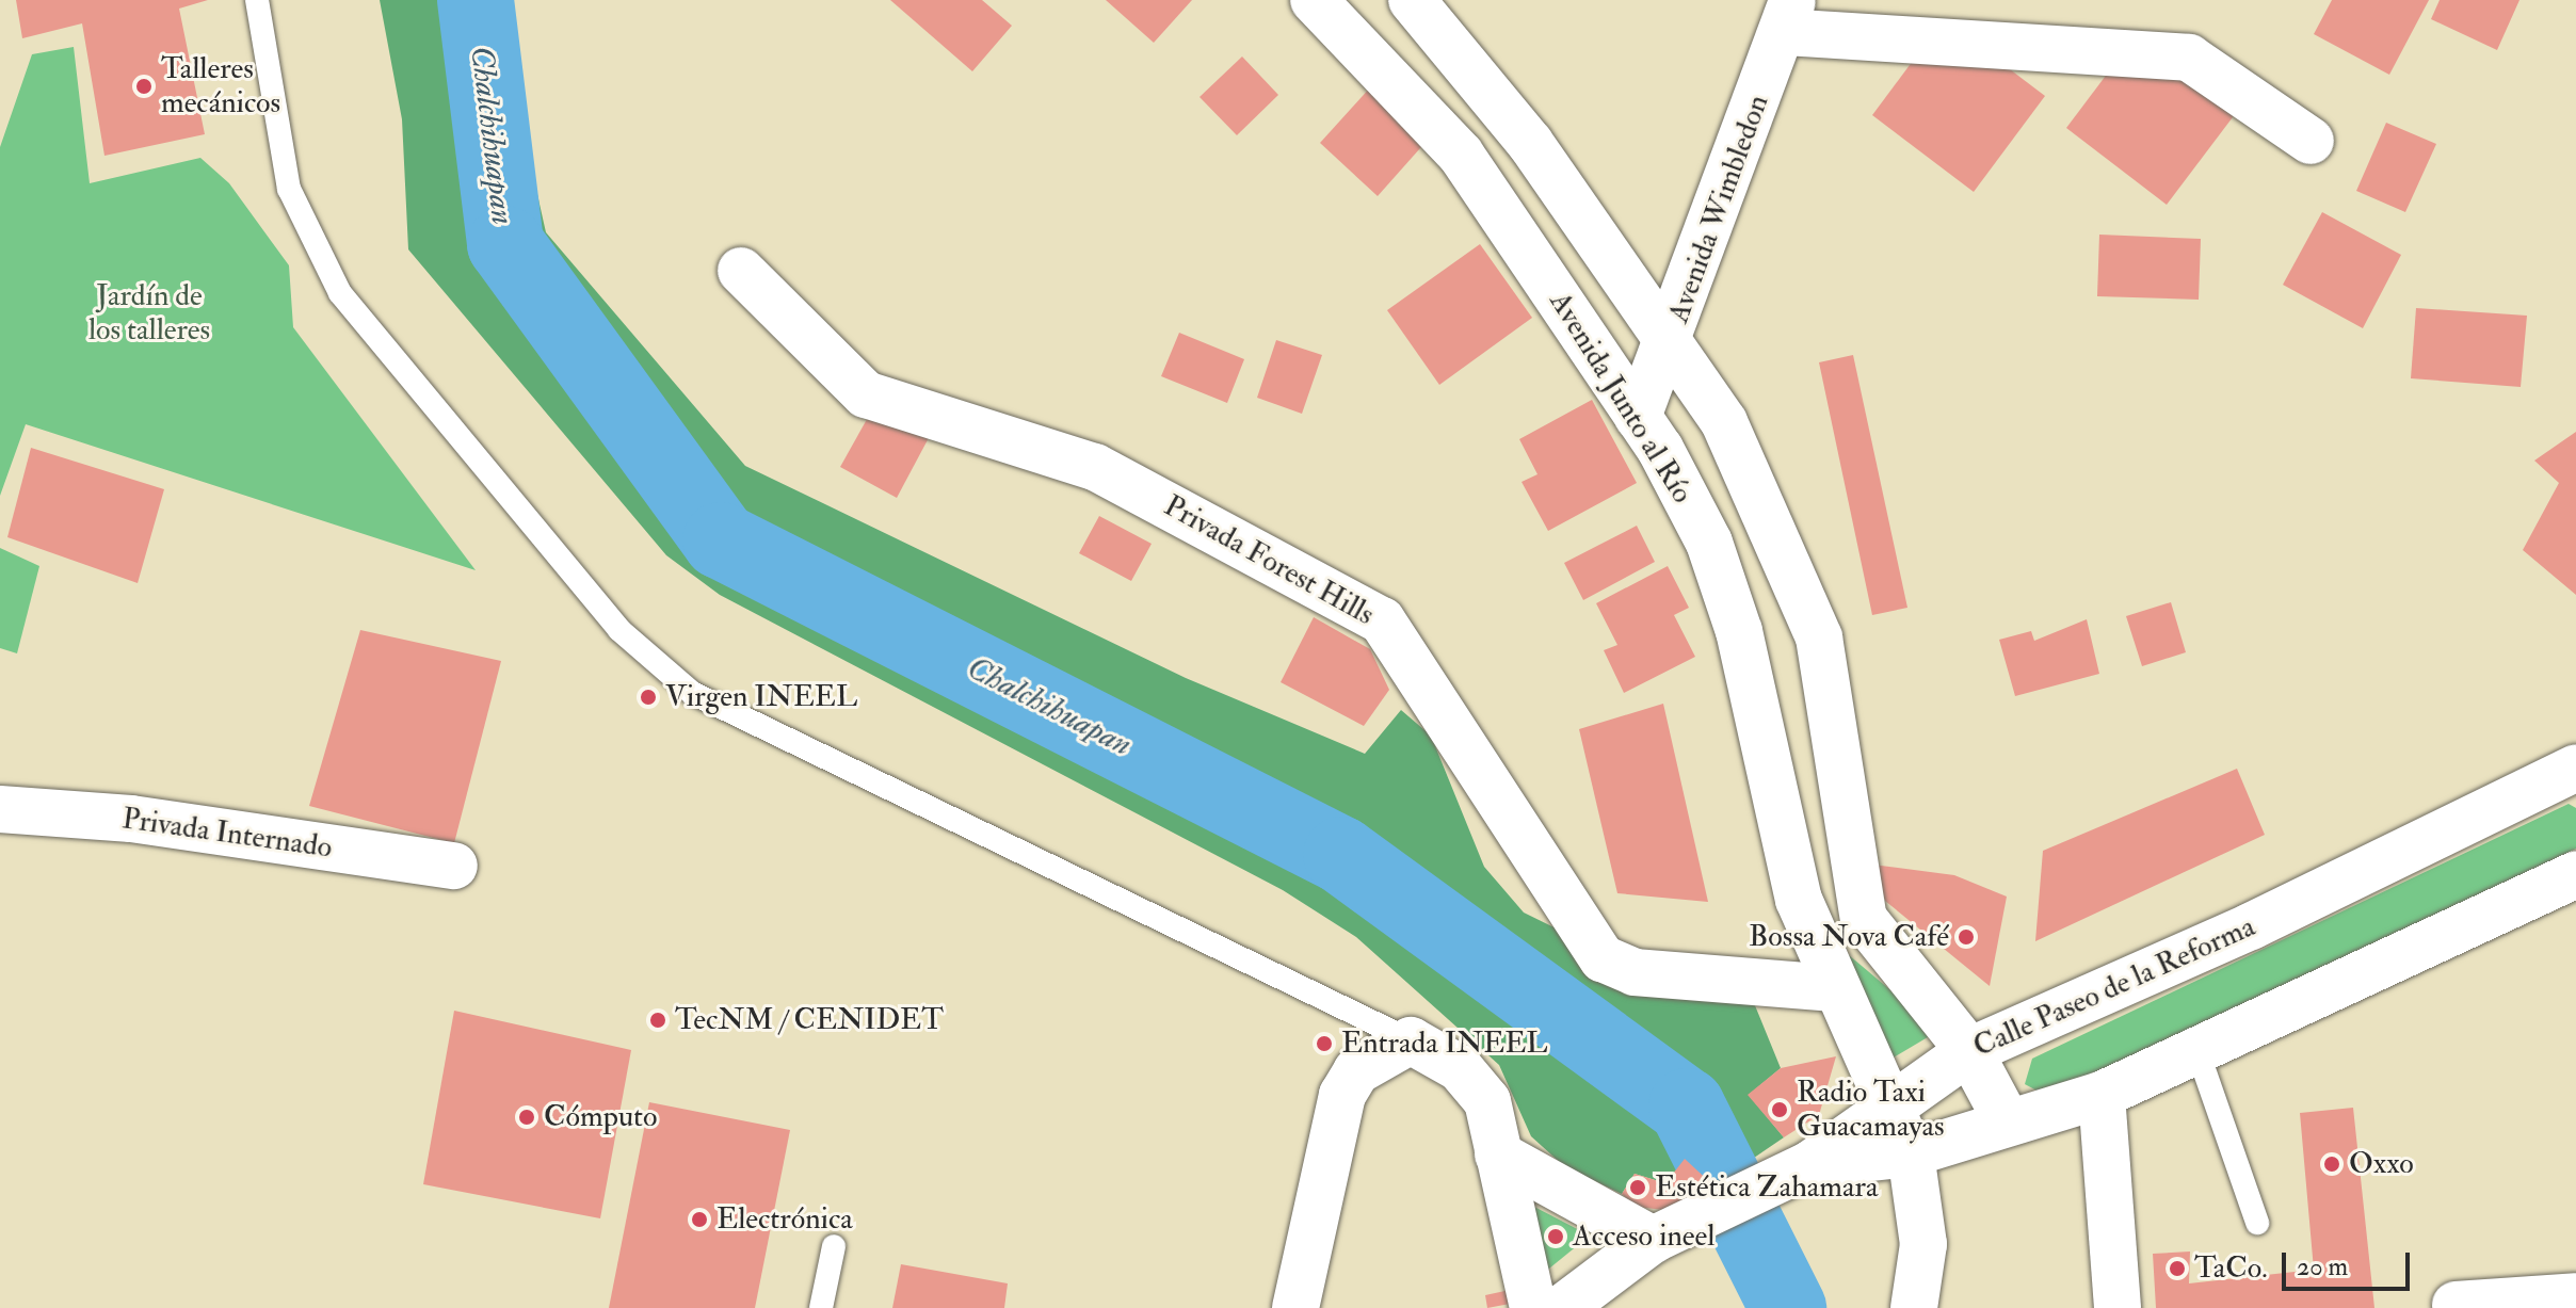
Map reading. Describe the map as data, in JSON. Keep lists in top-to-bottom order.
{
  "streets": {
    "street": [
      "Avenida Wimbledon",
      "Avenida Junto al Río",
      "Privada Forest Hills",
      "Privada Internado",
      "Calle Paseo de la Reforma"
    ]
  },
  "crossings": [
    ["Avenida Wimbledon", "Avenida Junto al Río"],
    ["Avenida Junto al Río", "Privada Forest Hills"],
    ["Avenida Junto al Río", "Calle Paseo de la Reforma"]
  ],
  "water": ["Chalchihuapan"],
  "parks": ["Jardín de los talleres"],
  "places": [
    "Talleres mecánicos",
    "Virgen INEEL",
    "Bossa Nova Café",
    "TecNM / CENIDET",
    "Entrada INEEL",
    "Radio Taxi Guacamayas",
    "Cómputo",
    "Oxxo",
    "Estética Zahamara",
    "Electrónica",
    "Acceso ineel",
    "TaCo."
  ],
  "scale_bar": "20 m"
}
